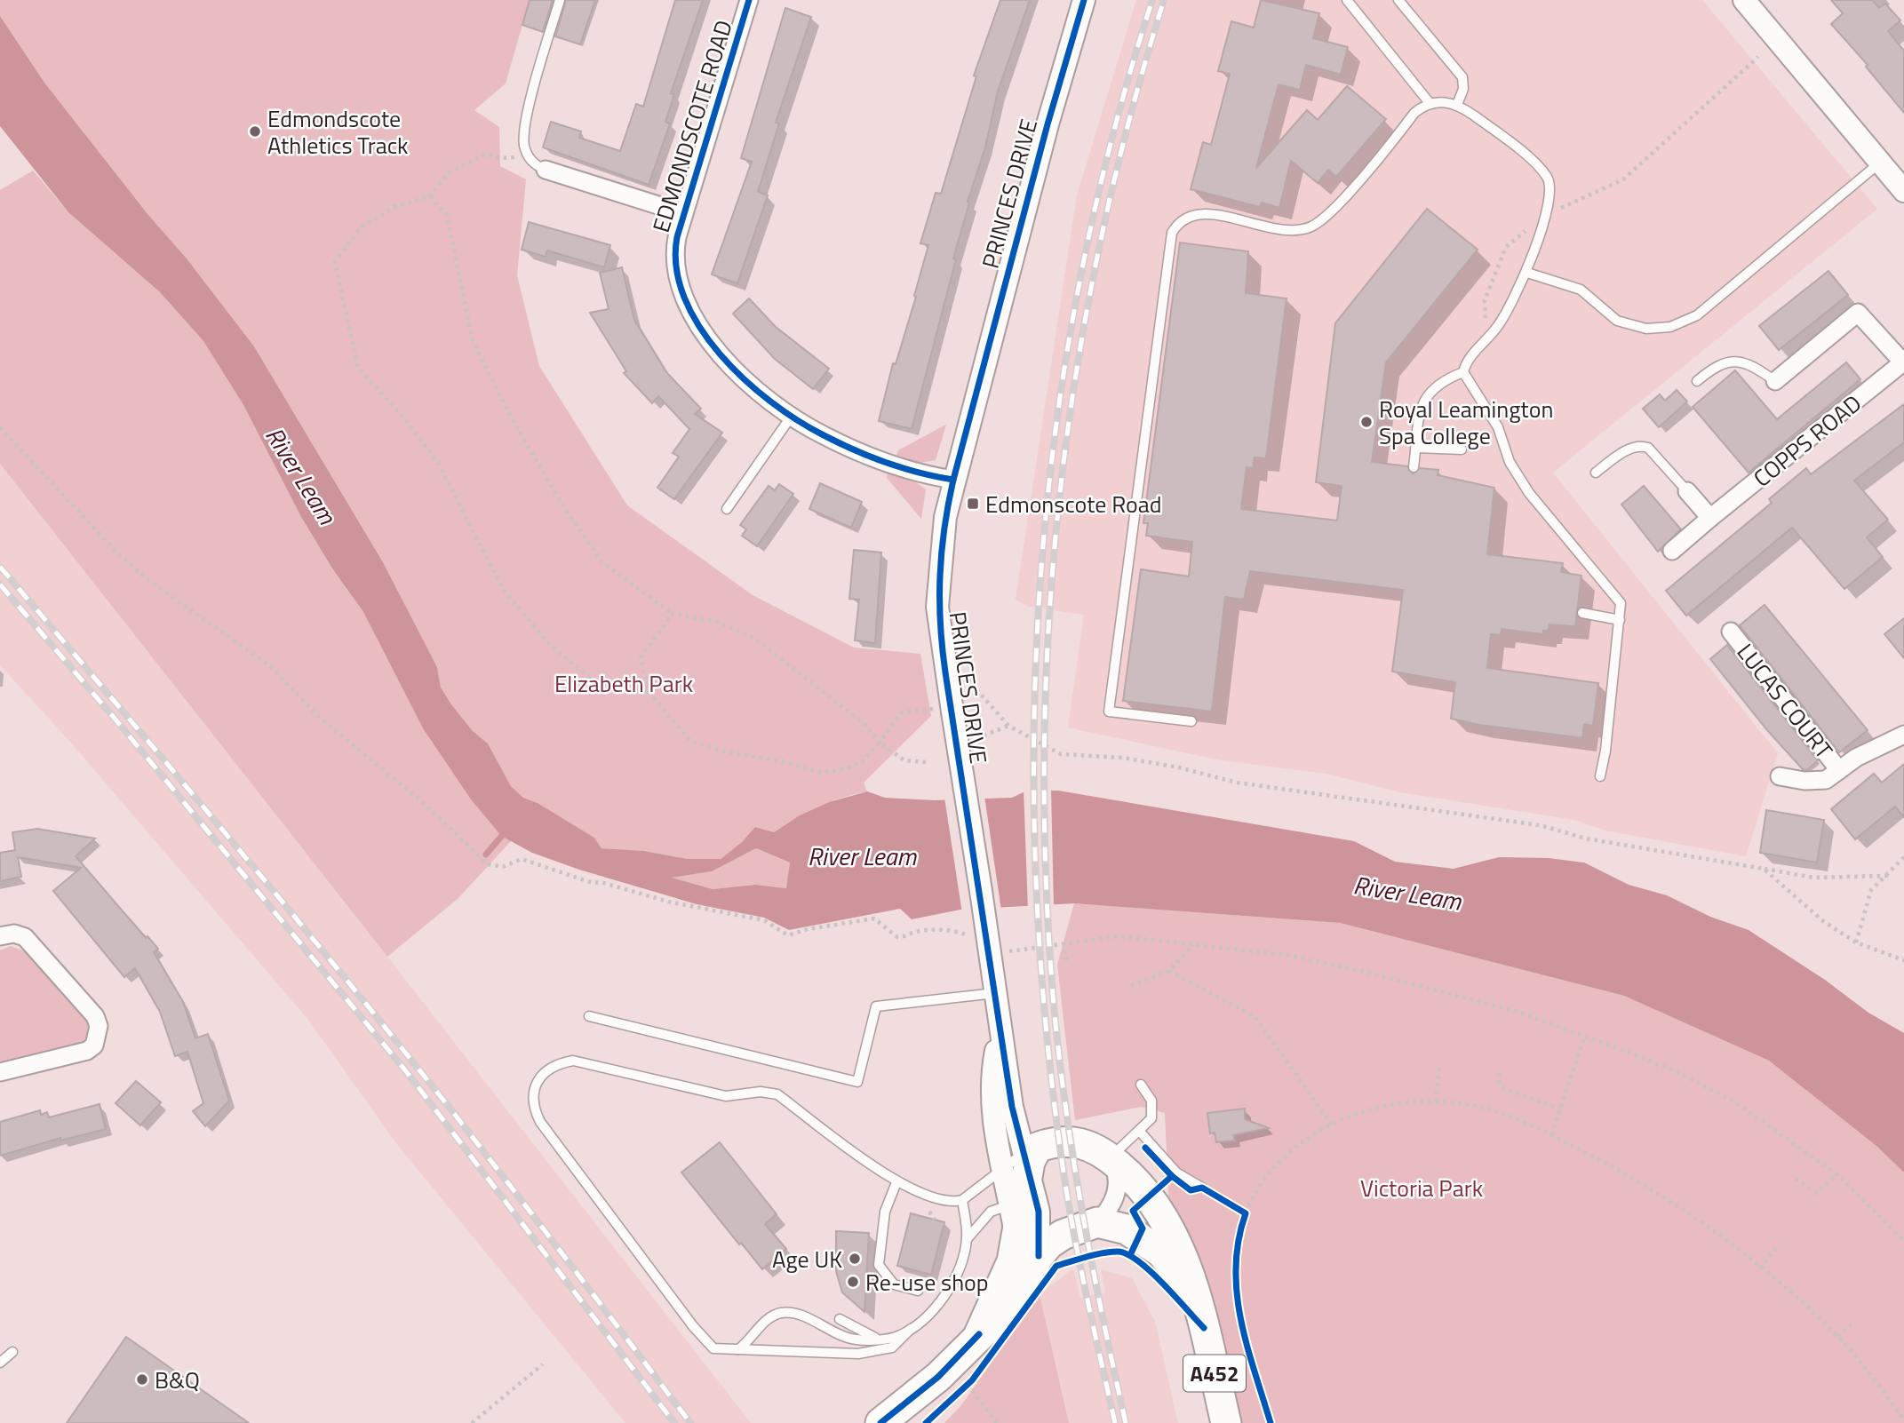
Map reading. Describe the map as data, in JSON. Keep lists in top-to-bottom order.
{
  "streets": {
    "highway": ["PRINCES DRIVE", "A452"],
    "street": ["EDMONDSCOTE ROAD", "COPPS ROAD", "LUCAS COURT"]
  },
  "crossings": [
    ["EDMONDSCOTE ROAD", "PRINCES DRIVE"],
    ["PRINCES DRIVE", "A452"]
  ],
  "water": ["River Leam"],
  "parks": ["Elizabeth Park", "Victoria Park"],
  "places": {
    "other": [
      "Edmondscote Athletics Track",
      "Royal Leamington Spa College",
      "Age UK",
      "Re-use shop",
      "B&Q"
    ],
    "transit": ["Edmonscote Road"]
  }
}
